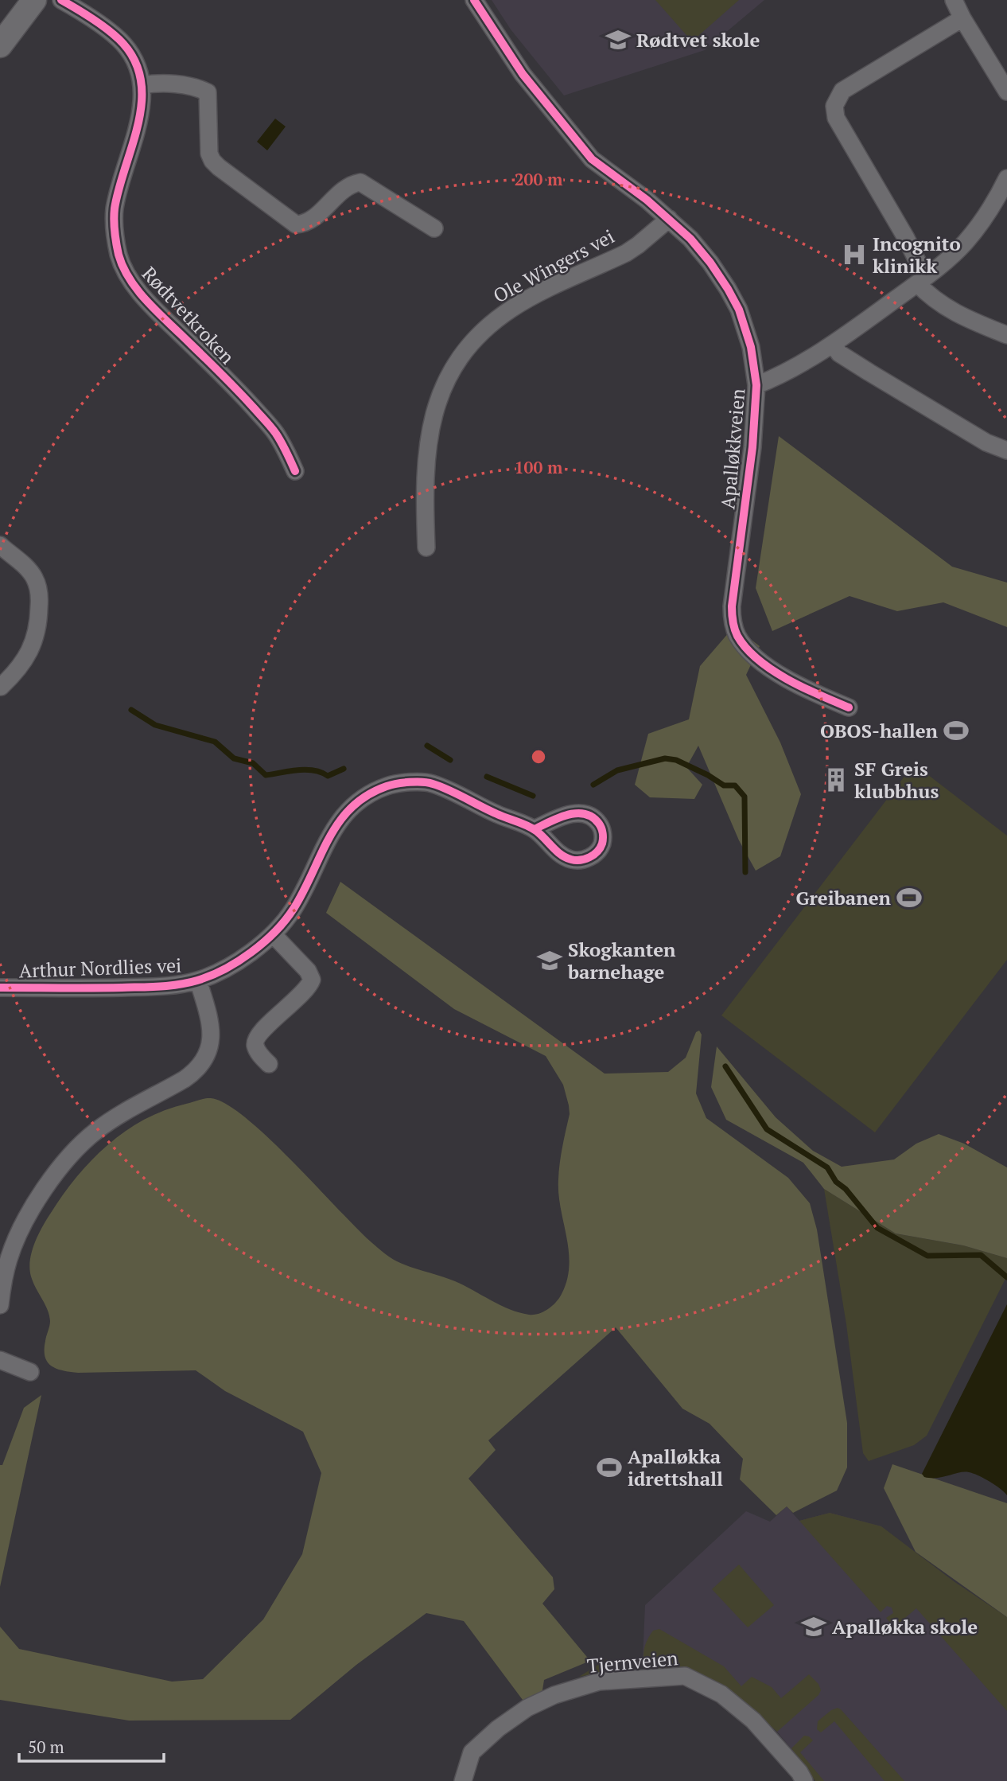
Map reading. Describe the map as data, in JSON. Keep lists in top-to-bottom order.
{
  "streets": {
    "street": [
      "Ole Wingers vei",
      "Rødtvetkroken",
      "Apalløkkveien",
      "Arthur Nordlies vei",
      "Tjernveien"
    ]
  },
  "crossings": [
    ["Ole Wingers vei", "Apalløkkveien"]
  ],
  "places": {
    "school or university": ["Rødtvet skole", "Skogkanten barnehage", "Apalløkka skole"],
    "hospital": ["Incognito klinikk"],
    "sports": ["OBOS-hallen", "Greibanen", "Apalløkka idrettshall"],
    "building": ["SF Greis klubbhus"]
  },
  "scale_bar": "50 m",
  "rings": ["200 m", "100 m"]
}
